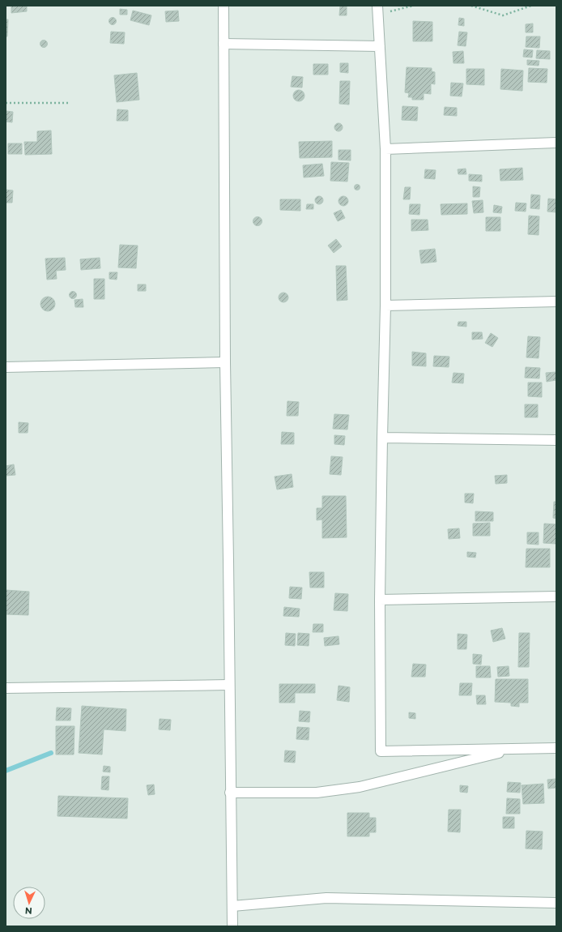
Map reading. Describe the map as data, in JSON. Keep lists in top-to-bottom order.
{
  "north": "bottom"
}
